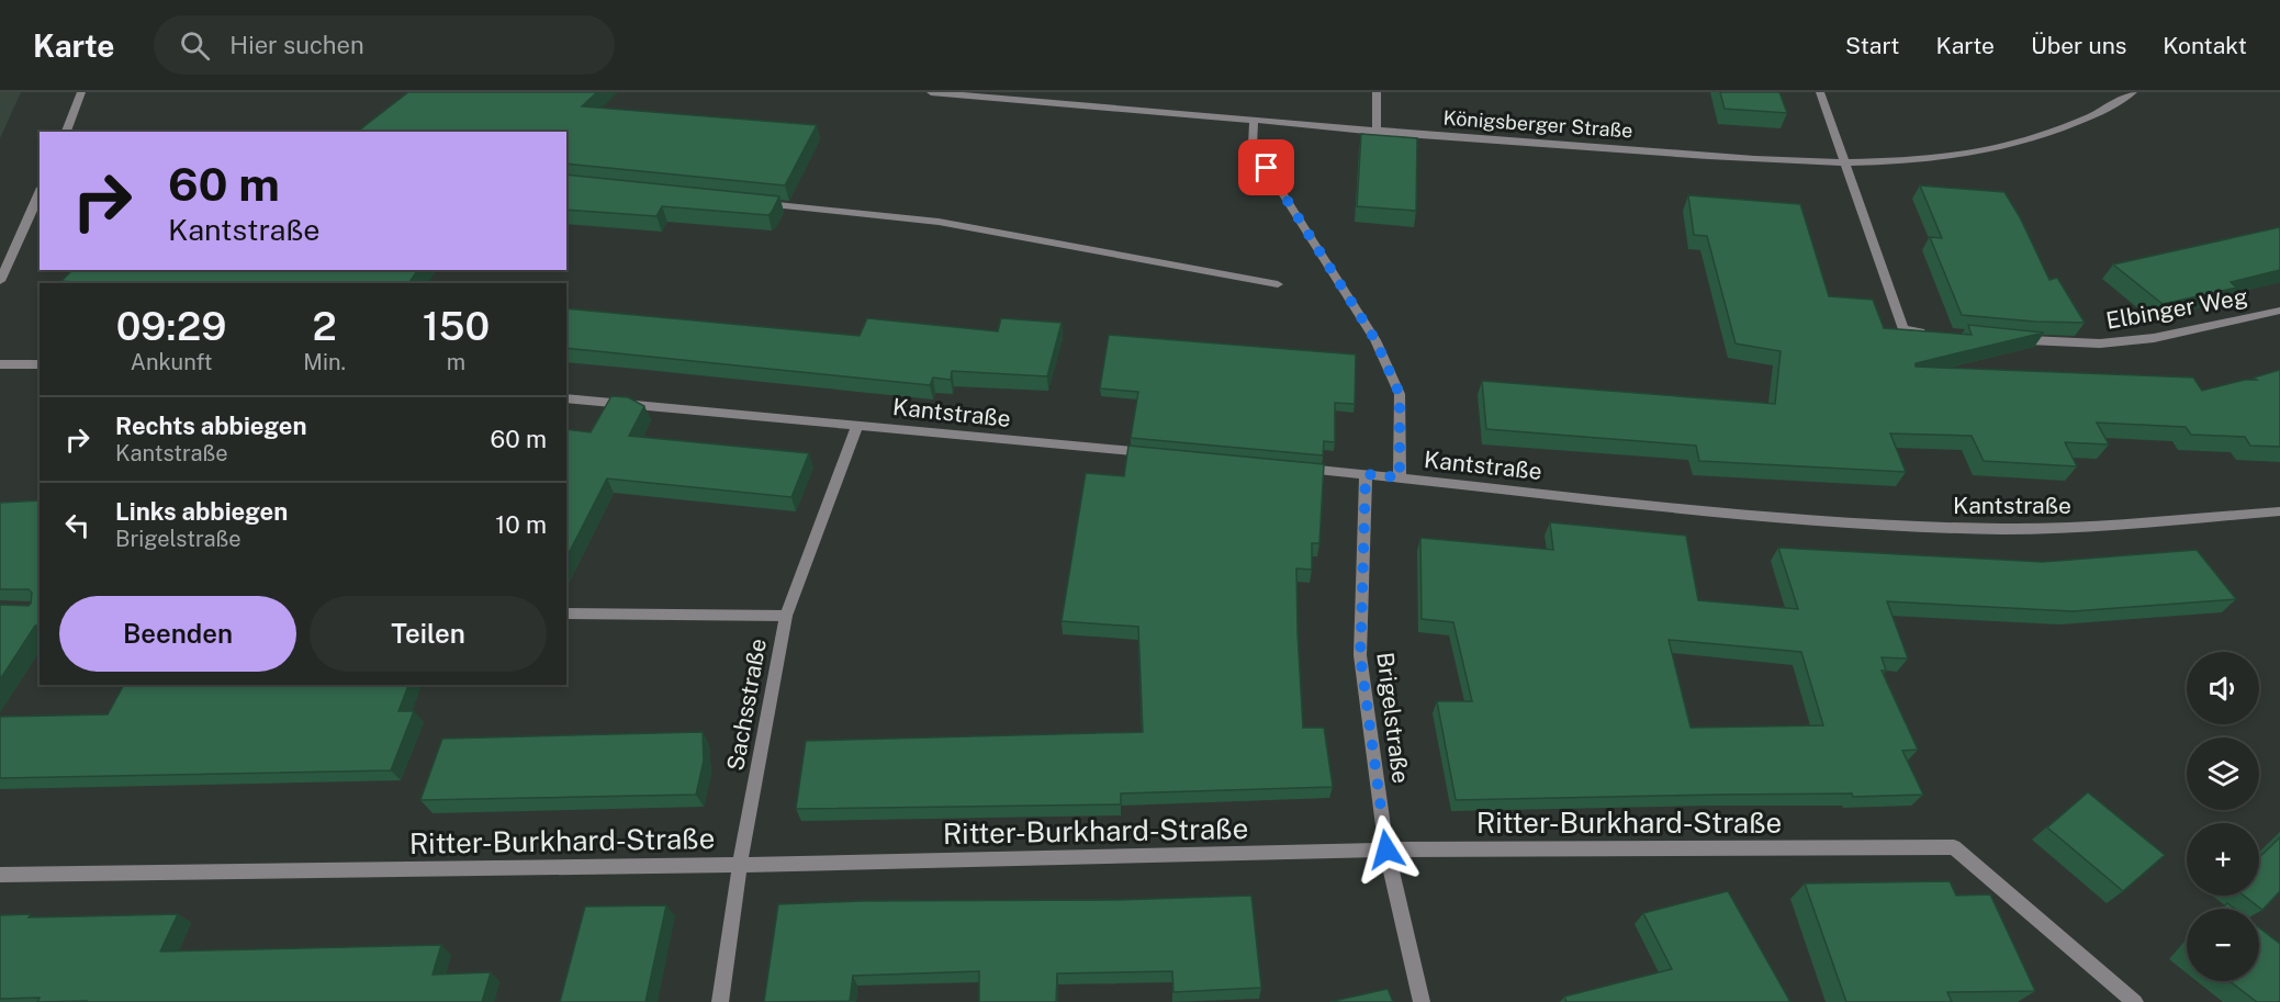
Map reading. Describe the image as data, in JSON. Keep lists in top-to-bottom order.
{
  "streets": {
    "street": [
      "Königsberger Straße",
      "Elbinger Weg",
      "Kantstraße",
      "Sachsstraße",
      "Brigelstraße",
      "Ritter-Burkhard-Straße"
    ]
  },
  "crossings": [
    ["Kantstraße", "Sachsstraße"],
    ["Kantstraße", "Brigelstraße"],
    ["Sachsstraße", "Ritter-Burkhard-Straße"],
    ["Brigelstraße", "Ritter-Burkhard-Straße"]
  ],
  "page": {
    "header": "Karte",
    "search": "Hier suchen",
    "nav": [
      "Start",
      "Karte",
      "Über uns",
      "Kontakt"
    ],
    "turn": ["60 m", "Kantstraße"],
    "eta": [
      "09:29",
      "Ankunft",
      "2",
      "Min.",
      "150",
      "m"
    ],
    "list": [
      {
        "name": "Rechts abbiegen",
        "note": "Kantstraße",
        "value": "60 m"
      },
      {
        "name": "Links abbiegen",
        "note": "Brigelstraße",
        "value": "10 m"
      }
    ],
    "buttons": ["Beenden", "Teilen"],
    "map_buttons": ["+", "−"]
  }
}
